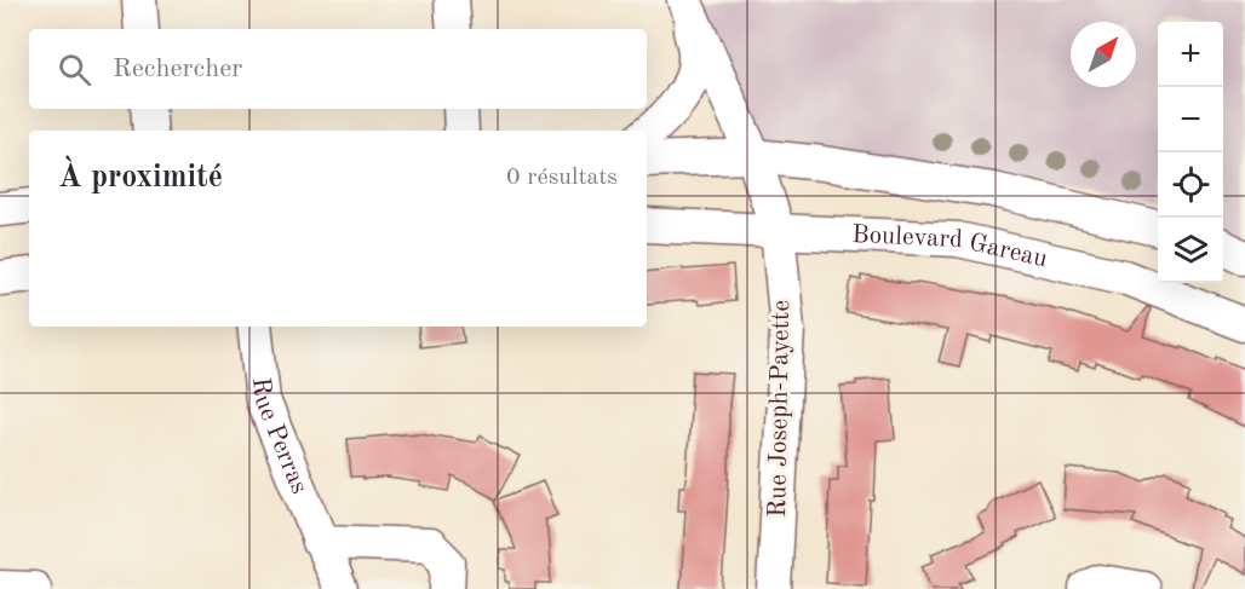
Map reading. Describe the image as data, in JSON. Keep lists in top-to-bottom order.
{
  "streets": {
    "street": ["Boulevard Gareau", "Rue Joseph-Payette", "Rue Perras"]
  },
  "crossings": [
    ["Boulevard Gareau", "Rue Joseph-Payette"]
  ],
  "north": "top right",
  "page": {
    "map_buttons": ["+", "−"],
    "search": "Rechercher",
    "heading": ["À proximité", "0 résultats"]
  }
}
